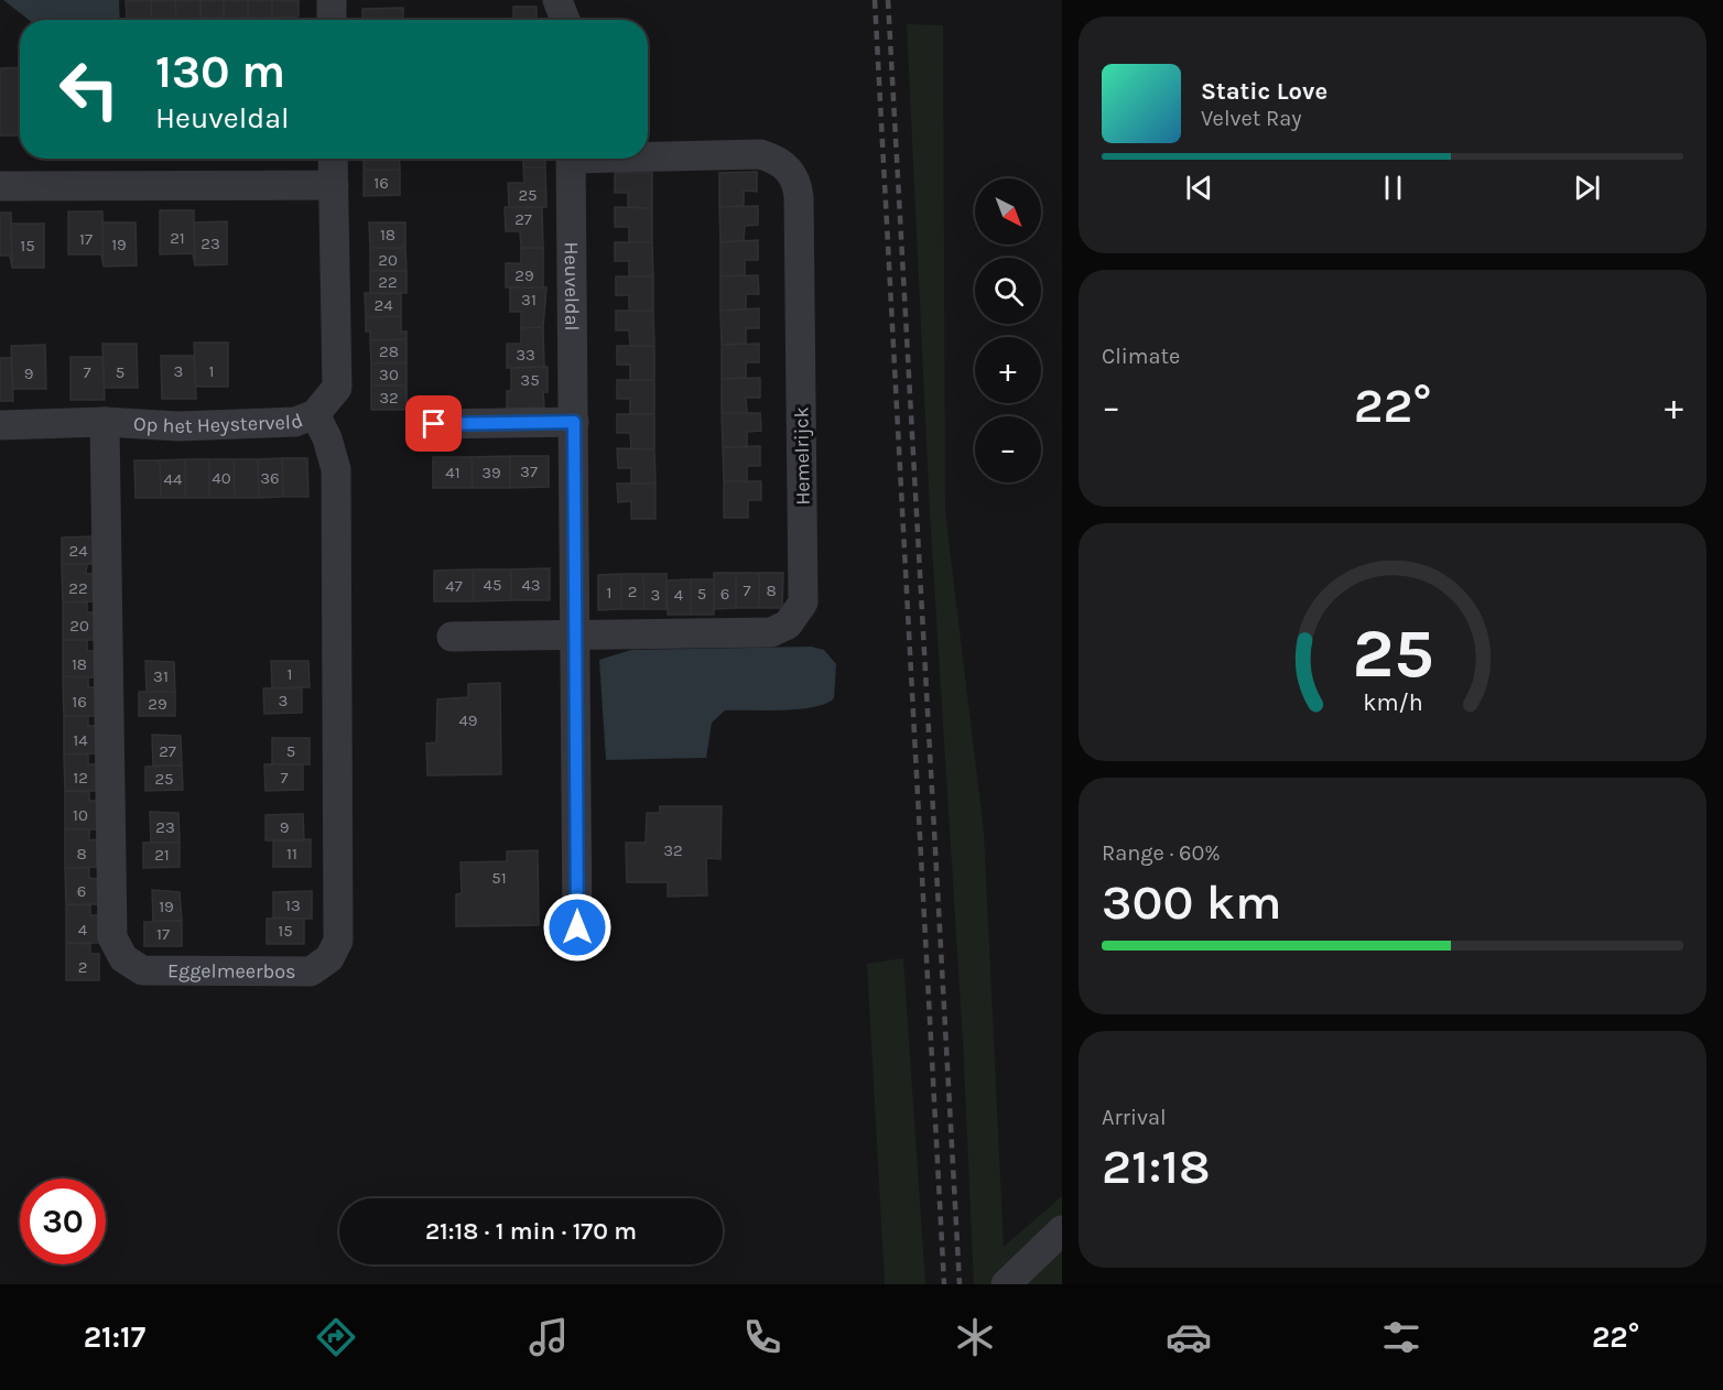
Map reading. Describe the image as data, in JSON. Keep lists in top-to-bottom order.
{
  "streets": {
    "street": [
      "Heuveldal",
      "Op het Heysterveld",
      "Hemelrijck",
      "Eggelmeerbos"
    ]
  },
  "crossings": [
    ["Heuveldal", "Hemelrijck"],
    ["Op het Heysterveld", "Eggelmeerbos"]
  ],
  "house_numbers": [
    "16",
    "25",
    "27",
    "18",
    "21",
    "17",
    "23",
    "19",
    "15",
    "20",
    "29",
    "22",
    "31",
    "24",
    "28",
    "33",
    "3",
    "1",
    "7",
    "5",
    "9",
    "30",
    "35",
    "32",
    "37",
    "41",
    "39",
    "40",
    "36",
    "44",
    "24",
    "45",
    "43",
    "47",
    "22",
    "7",
    "8",
    "2",
    "1",
    "5",
    "6",
    "3",
    "4",
    "20",
    "18",
    "1",
    "31",
    "3",
    "16",
    "29",
    "49",
    "14",
    "27",
    "5",
    "12",
    "7",
    "25",
    "10",
    "23",
    "9",
    "32",
    "8",
    "11",
    "21",
    "51",
    "6",
    "13",
    "19",
    "4",
    "15",
    "17",
    "2"
  ],
  "north": "bottom right",
  "page": {
    "turn": ["130 m", "Heuveldal"],
    "song": ["Static Love", "Velvet Ray"],
    "map_buttons": ["+", "−"],
    "tile": [
      "Climate",
      ["Range · 60%", "300 km"],
      ["Arrival", "21:18"]
    ],
    "heat": ["−", "22°", "+"],
    "limit": "30",
    "trip": "21:18 · 1 min · 170 m",
    "tabs": ["21:17", "22°"],
    "gauge": ["25", "km/h"]
  }
}
